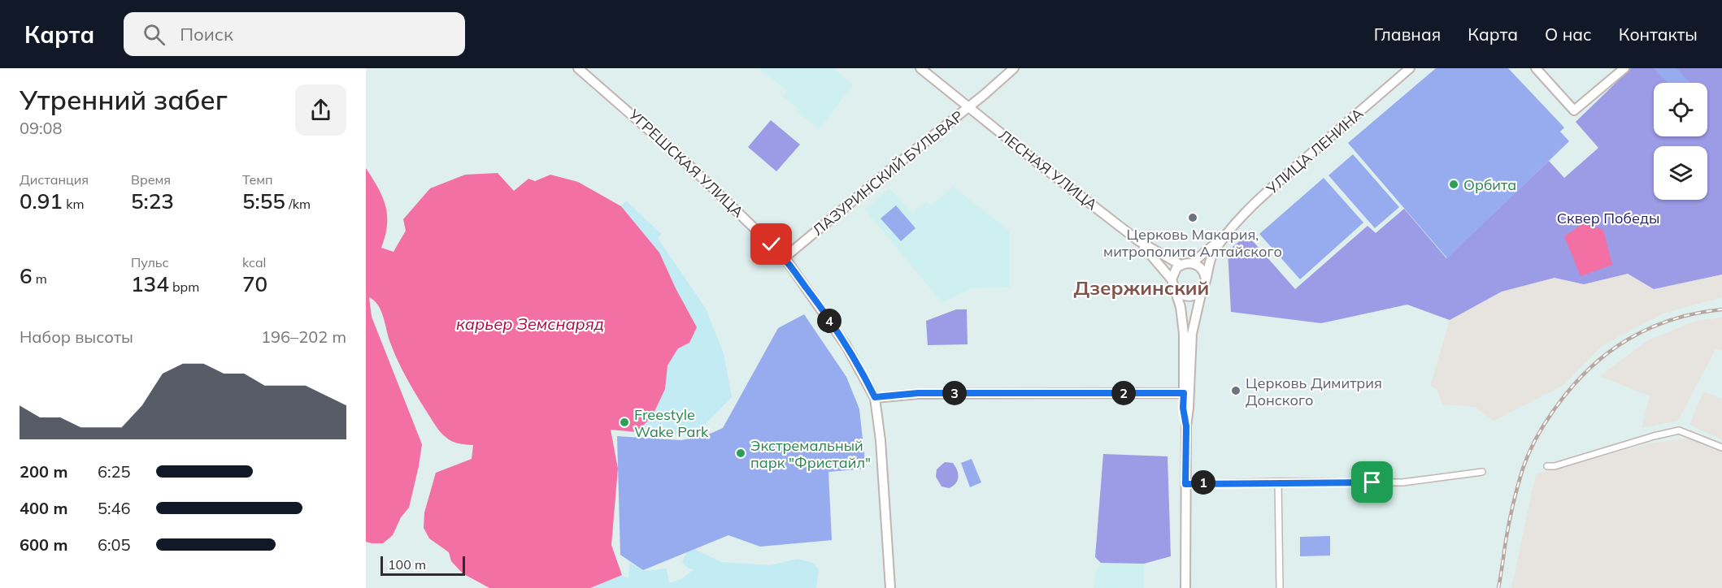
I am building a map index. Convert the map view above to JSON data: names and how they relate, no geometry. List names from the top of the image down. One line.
{"streets":{"street":["УЛИЦА ЛЕНИНА","УГРЕШСКАЯ УЛИЦА","ЛЕСНАЯ УЛИЦА","ЛАЗУРИНСКИЙ БУЛЬВАР"]},"crossings":[["УЛИЦА ЛЕНИНА","ЛЕСНАЯ УЛИЦА"],["УГРЕШСКАЯ УЛИЦА","ЛАЗУРИНСКИЙ БУЛЬВАР"],["ЛЕСНАЯ УЛИЦА","ЛАЗУРИНСКИЙ БУЛЬВАР"]],"districts":["Дзержинский"],"water":["карьер Земснаряд"],"parks":["Сквер Победы"],"places":["Орбита","Церковь Макария, митрополита Алтайского","Церковь Димитрия Донского","Freestyle Wake Park","Экстремальный парк \"Фристайл\""],"scale_bar":"100 m","page":{"header":"Карта","search":"Поиск","nav":["Главная","Карта","О нас","Контакты"],"heading":["Утренний забег","09:08"],"stats":[["Дистанция","0.91 km"],["Время","5:23"],["Темп","5:55 /km"],["6 m"],["Пульс","134 bpm"],["kcal","70"]],"pins":["4","2","3","1"],"chart":["Набор высоты","196–202 m"],"list":[{"name":"200 m","note":"6:25"},{"name":"400 m","note":"5:46"},{"name":"600 m","note":"6:05"}],"scale":"100 m"}}
